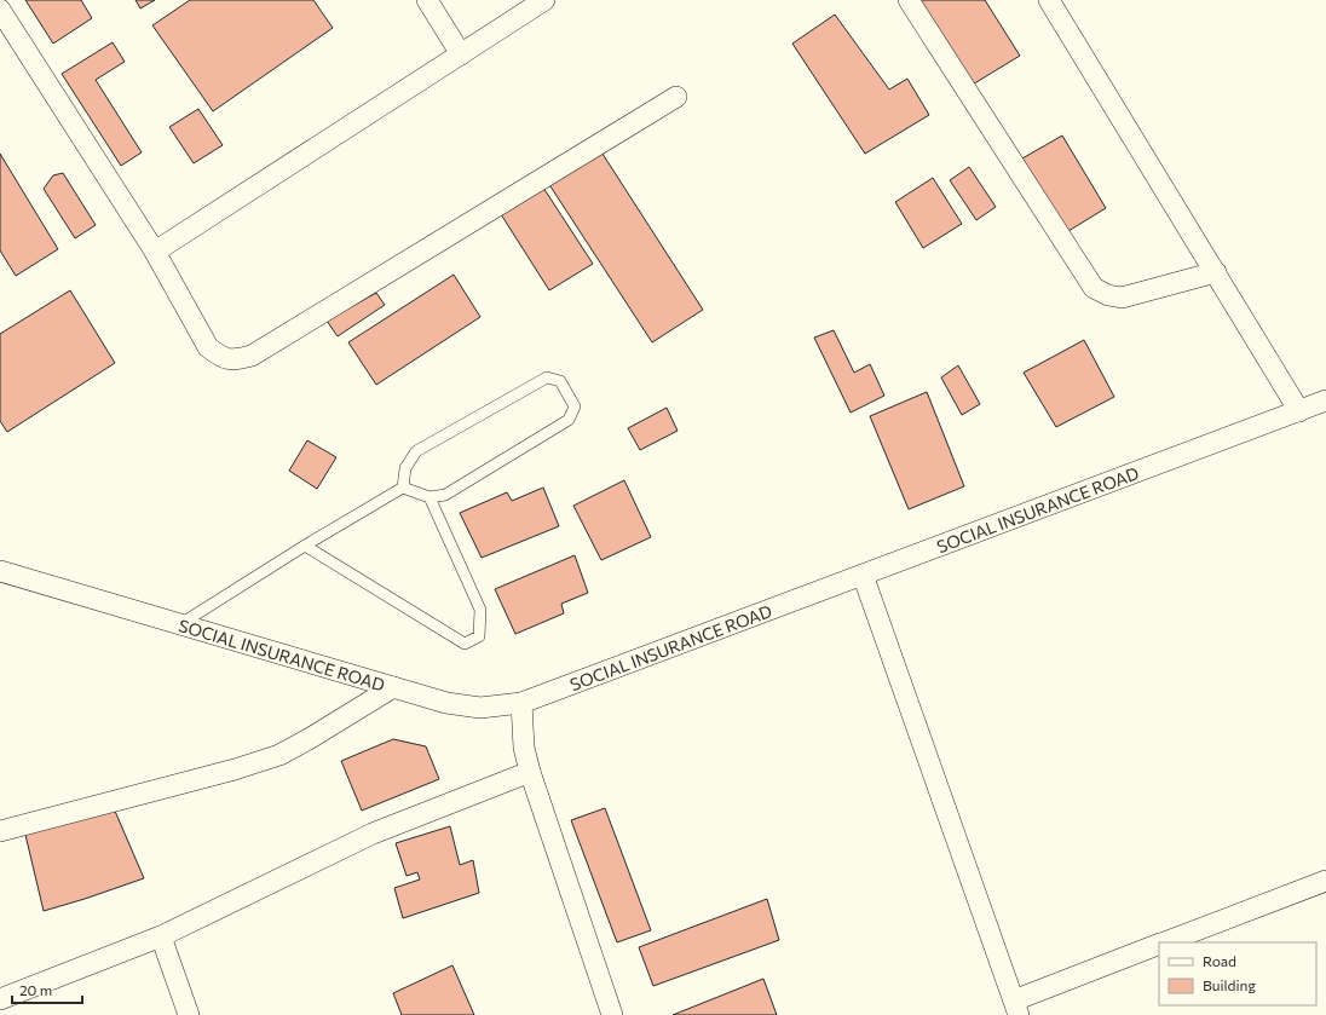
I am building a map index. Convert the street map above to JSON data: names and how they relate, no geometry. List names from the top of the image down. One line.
{"streets":{"street":["SOCIAL INSURANCE ROAD"]},"legend":["Road","Building"],"scale_bar":"20 m"}
